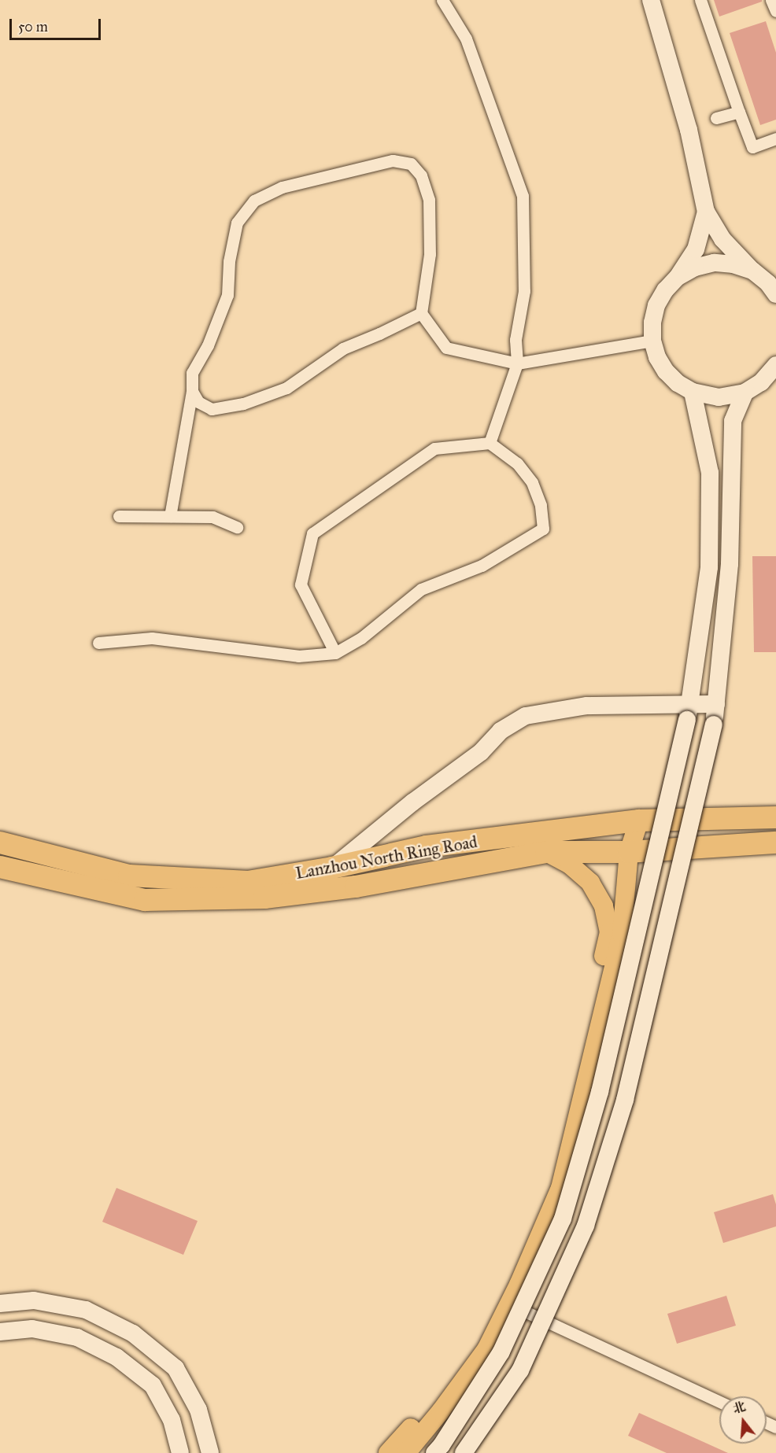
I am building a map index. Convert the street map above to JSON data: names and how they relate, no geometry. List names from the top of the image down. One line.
{"streets":{"highway":["Lanzhou North Ring Road"]},"scale_bar":"50 m","north":"top"}
